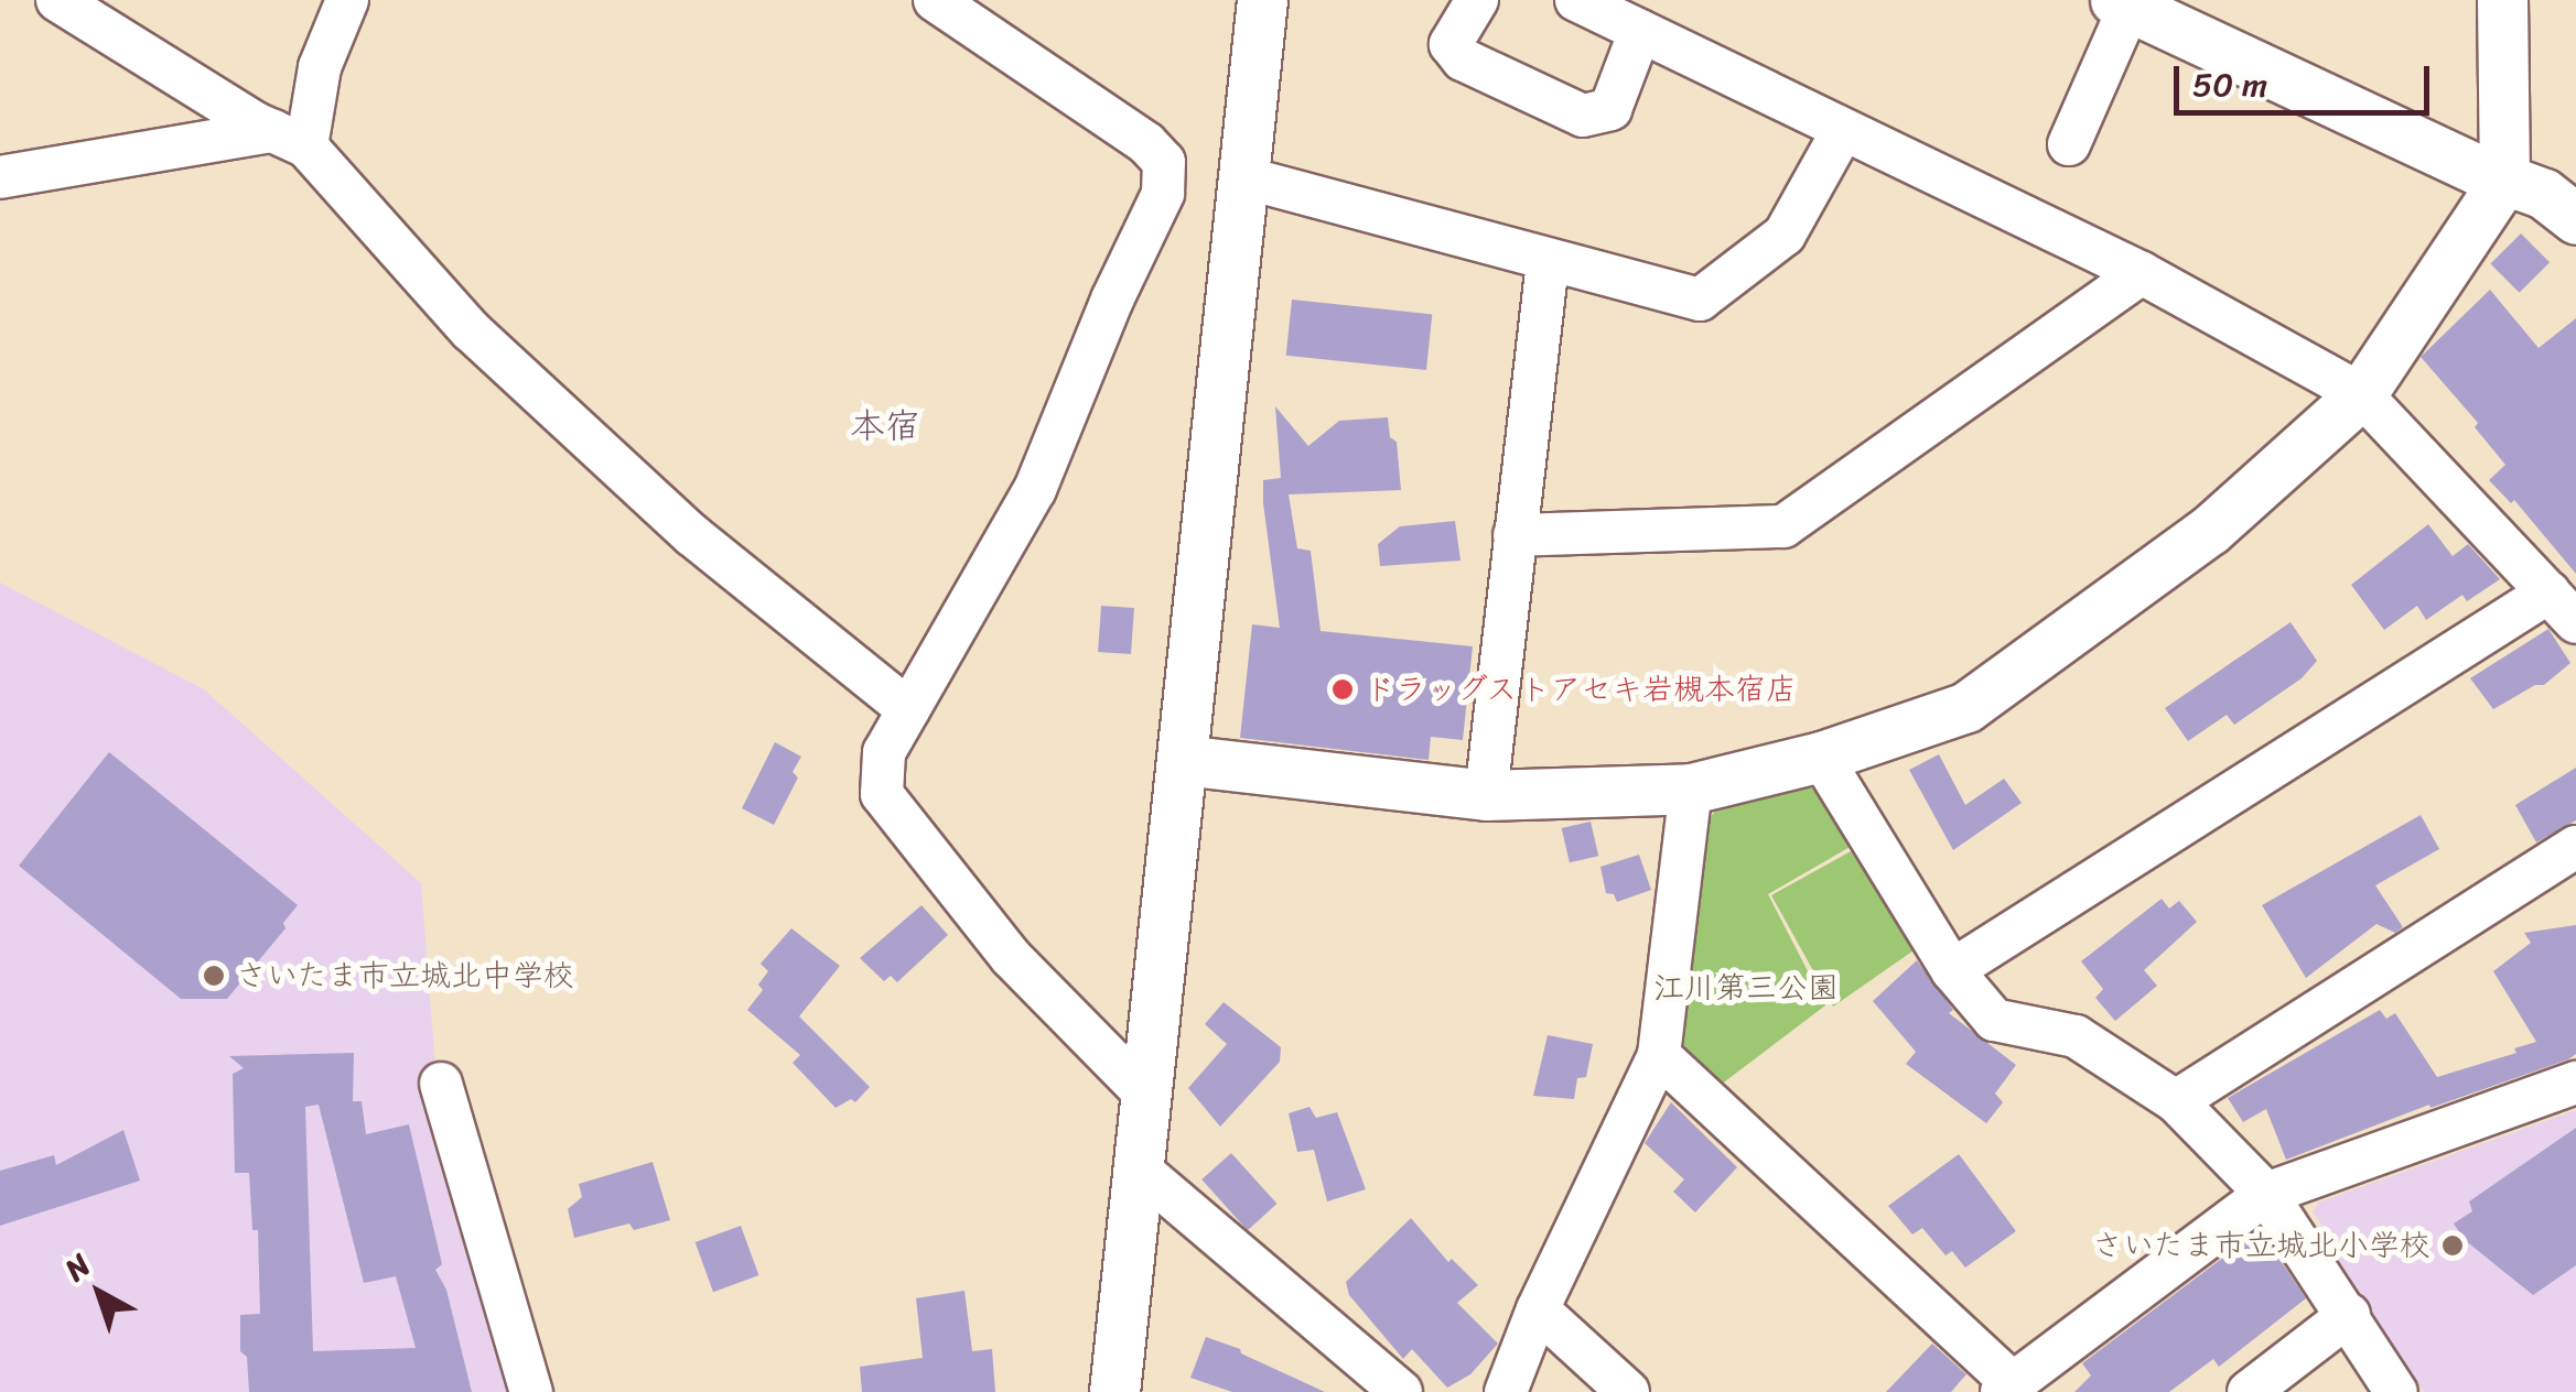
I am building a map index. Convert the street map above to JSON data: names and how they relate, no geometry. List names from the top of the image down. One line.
{"districts":["本宿"],"parks":["江川第三公園"],"places":["ドラッグストアセキ岩槻本宿店","さいたま市立城北中学校","さいたま市立城北小学校"],"scale_bar":"50 m","north":"top left"}
